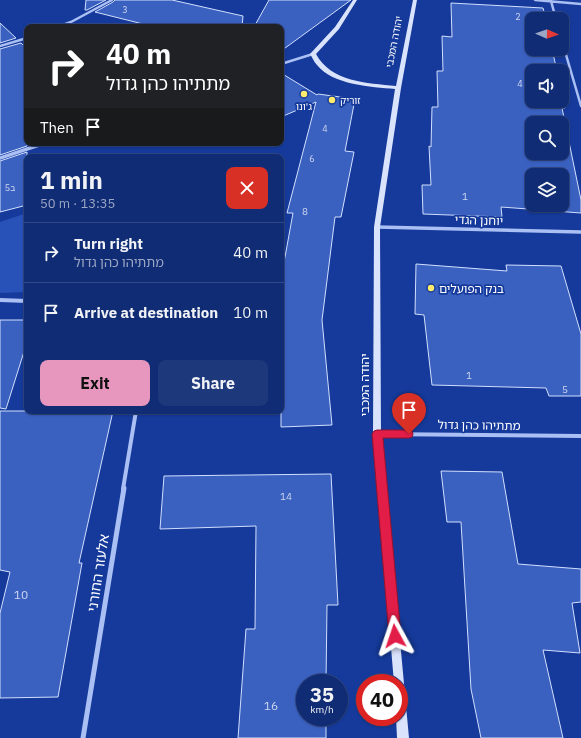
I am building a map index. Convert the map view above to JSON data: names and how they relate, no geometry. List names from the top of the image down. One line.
{"streets":{"street":["יהודה המכבי","יוחנן הגדי","מתתיהו כהן גדול","אלעזר החורני"]},"crossings":[["יהודה המכבי","יוחנן הגדי"],["יהודה המכבי","מתתיהו כהן גדול"]],"places":["ג'ונו","זוריק","בנק הפועלים"],"house_numbers":["3","2","4","4","6","5ב","1","8","1","5","14","10","16"],"north":"right","page":{"turn":["40 m","מתתיהו כהן גדול"],"then":"Then","heading":["1 min","50 m · 13:35"],"list":[{"name":"Turn right","note":"מתתיהו כהן גדול","value":"40 m"},{"name":"Arrive at destination","value":"10 m"}],"buttons":["Exit","Share"],"speed":"35 km/h","limit":"40"}}
